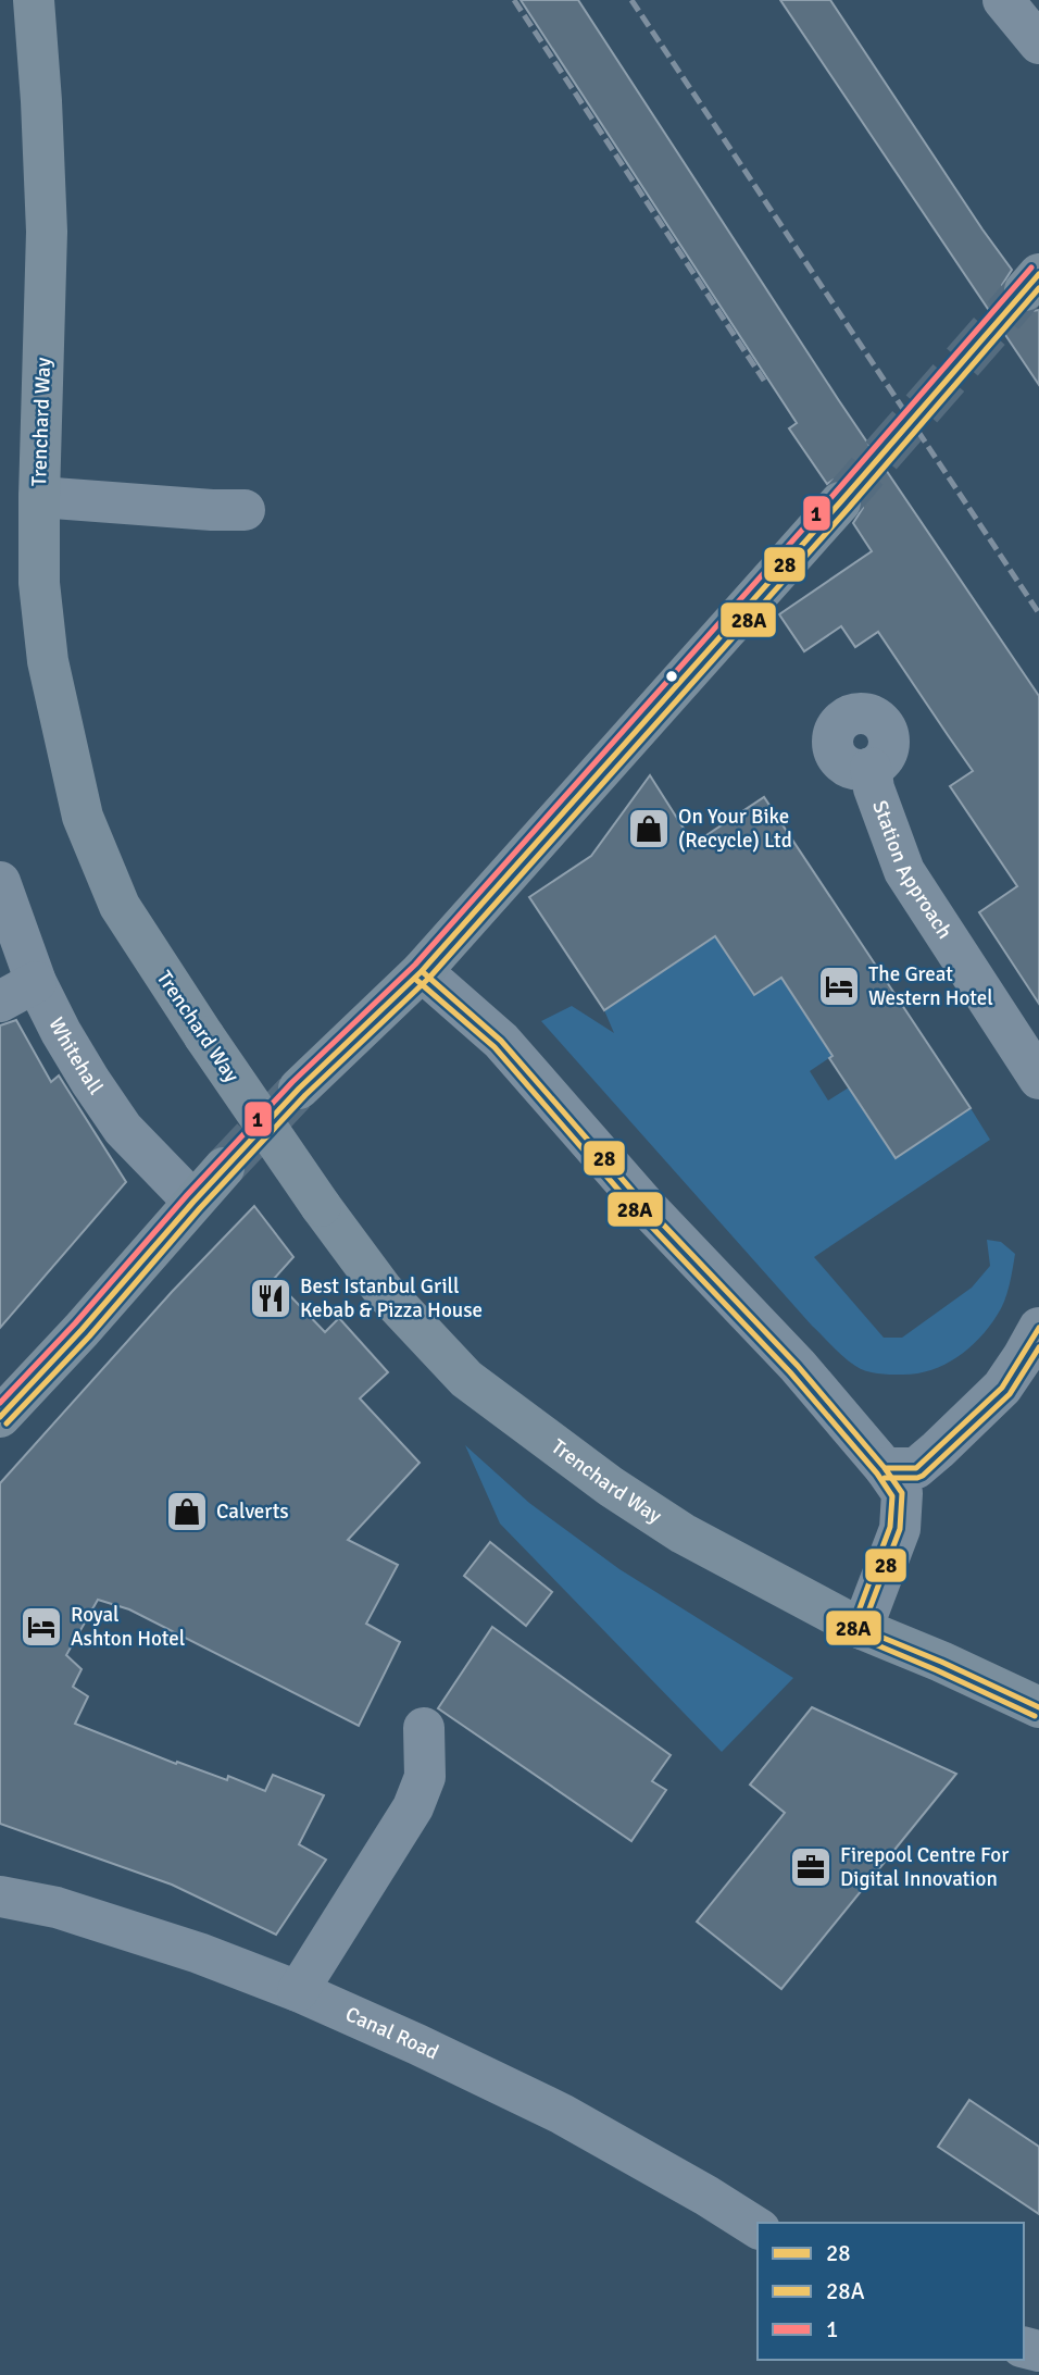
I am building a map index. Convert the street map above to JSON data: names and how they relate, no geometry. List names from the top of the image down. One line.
{"streets":{"main road":["Trenchard Way"],"street":["Station Approach","Whitehall","Canal Road"]},"places":{"shop":["On Your Bike (Recycle) Ltd","Calverts"],"hotel":["The Great Western Hotel","Royal Ashton Hotel"],"restaurant":["Best Istanbul Grill Kebab & Pizza House"],"office":["Firepool Centre For Digital Innovation"]},"lines":["transit line 1","transit line 28","transit line 28A"],"legend":["28","28A","1"]}
